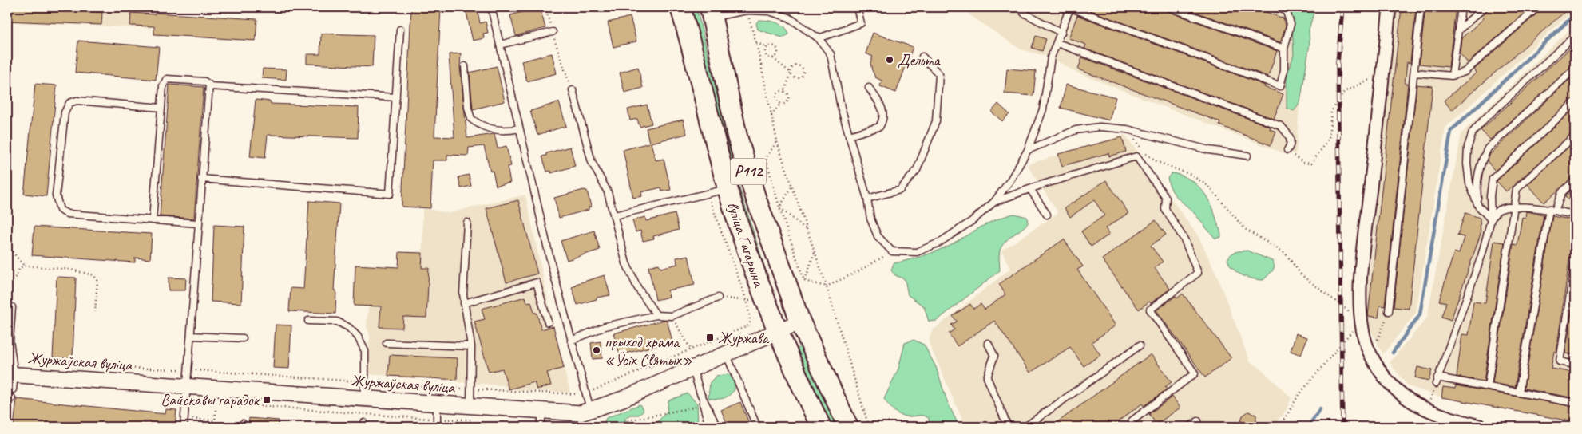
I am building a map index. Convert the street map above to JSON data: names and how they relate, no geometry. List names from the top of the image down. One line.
{"streets":{"main road":["Р112","вуліца Гагарына"],"street":["Журжаўская вуліца"]},"crossings":[["вуліца Гагарына","Журжаўская вуліца"]],"places":{"other":["Дельта","прыход храма «Ўсіх Святых»"],"transit":["Журжава","Вайскавы гарадок"]}}
